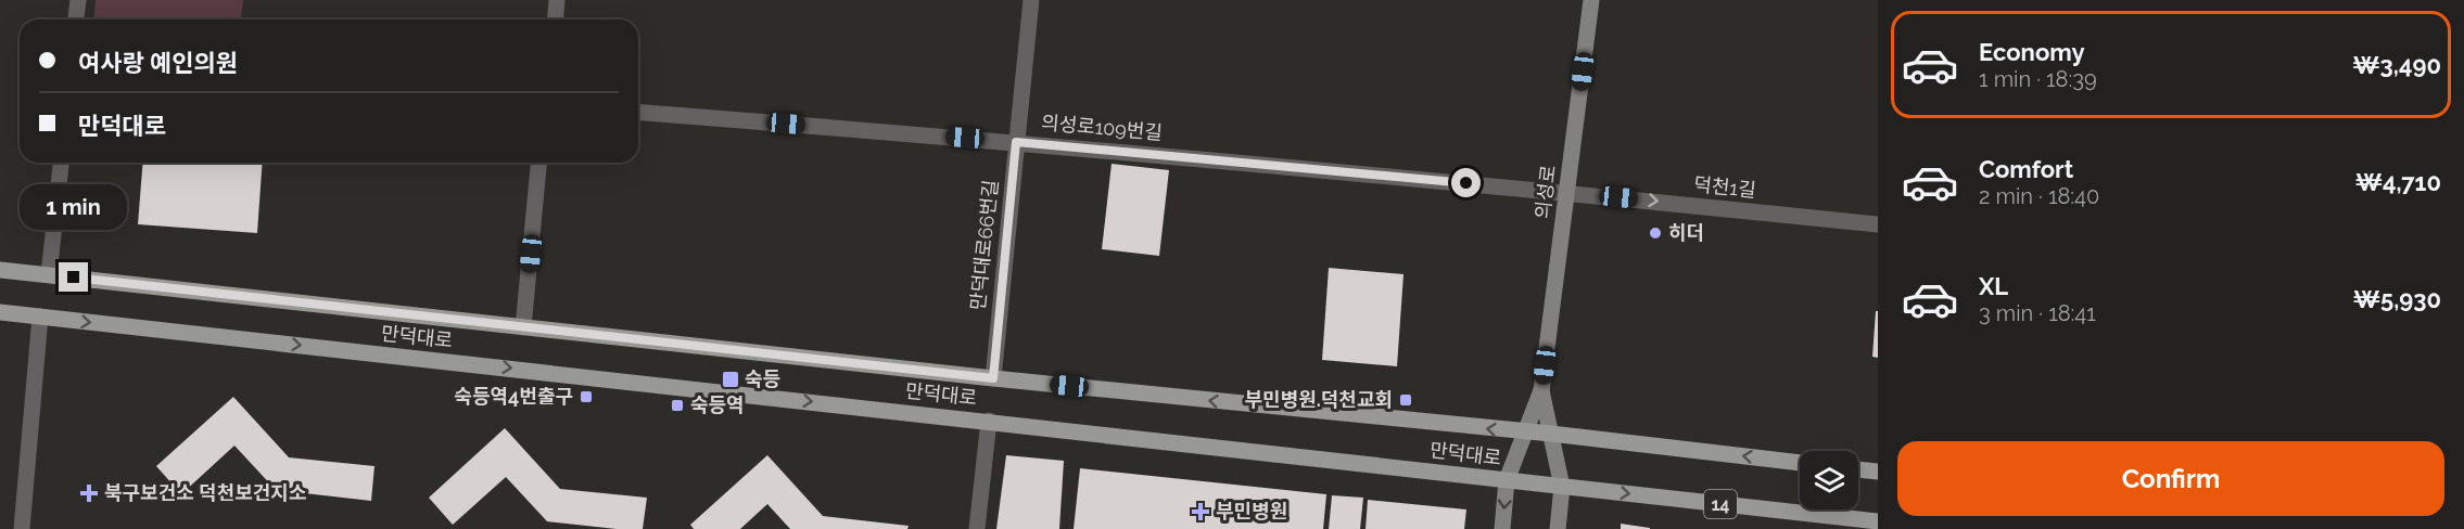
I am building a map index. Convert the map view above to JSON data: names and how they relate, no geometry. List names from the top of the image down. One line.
{"streets":{"main road":["의성로","만덕대로","14"],"street":["의성로109번길","덕천1길","만덕대로66번길"]},"crossings":[["의성로109번길","덕천1길"],["의성로109번길","의성로"],["의성로109번길","만덕대로66번길"],["덕천1길","의성로"],["의성로","만덕대로"],["만덕대로66번길","만덕대로"]],"one_way":["덕천1길"],"places":{"other":["히더"],"transit":["숙등","숙등역4번출구","부민병원.덕천교회","숙등역"],"health":["북구보건소 덕천보건지소","부민병원"]},"page":{"list":[{"name":"Economy","note":"1 min · 18:39","value":"₩3,490"},{"name":"Comfort","note":"2 min · 18:40","value":"₩4,710"},{"name":"XL","note":"3 min · 18:41","value":"₩5,930"}],"banner":["여사랑 예인의원","만덕대로"],"bubble":"1 min","buttons":"Confirm"}}
